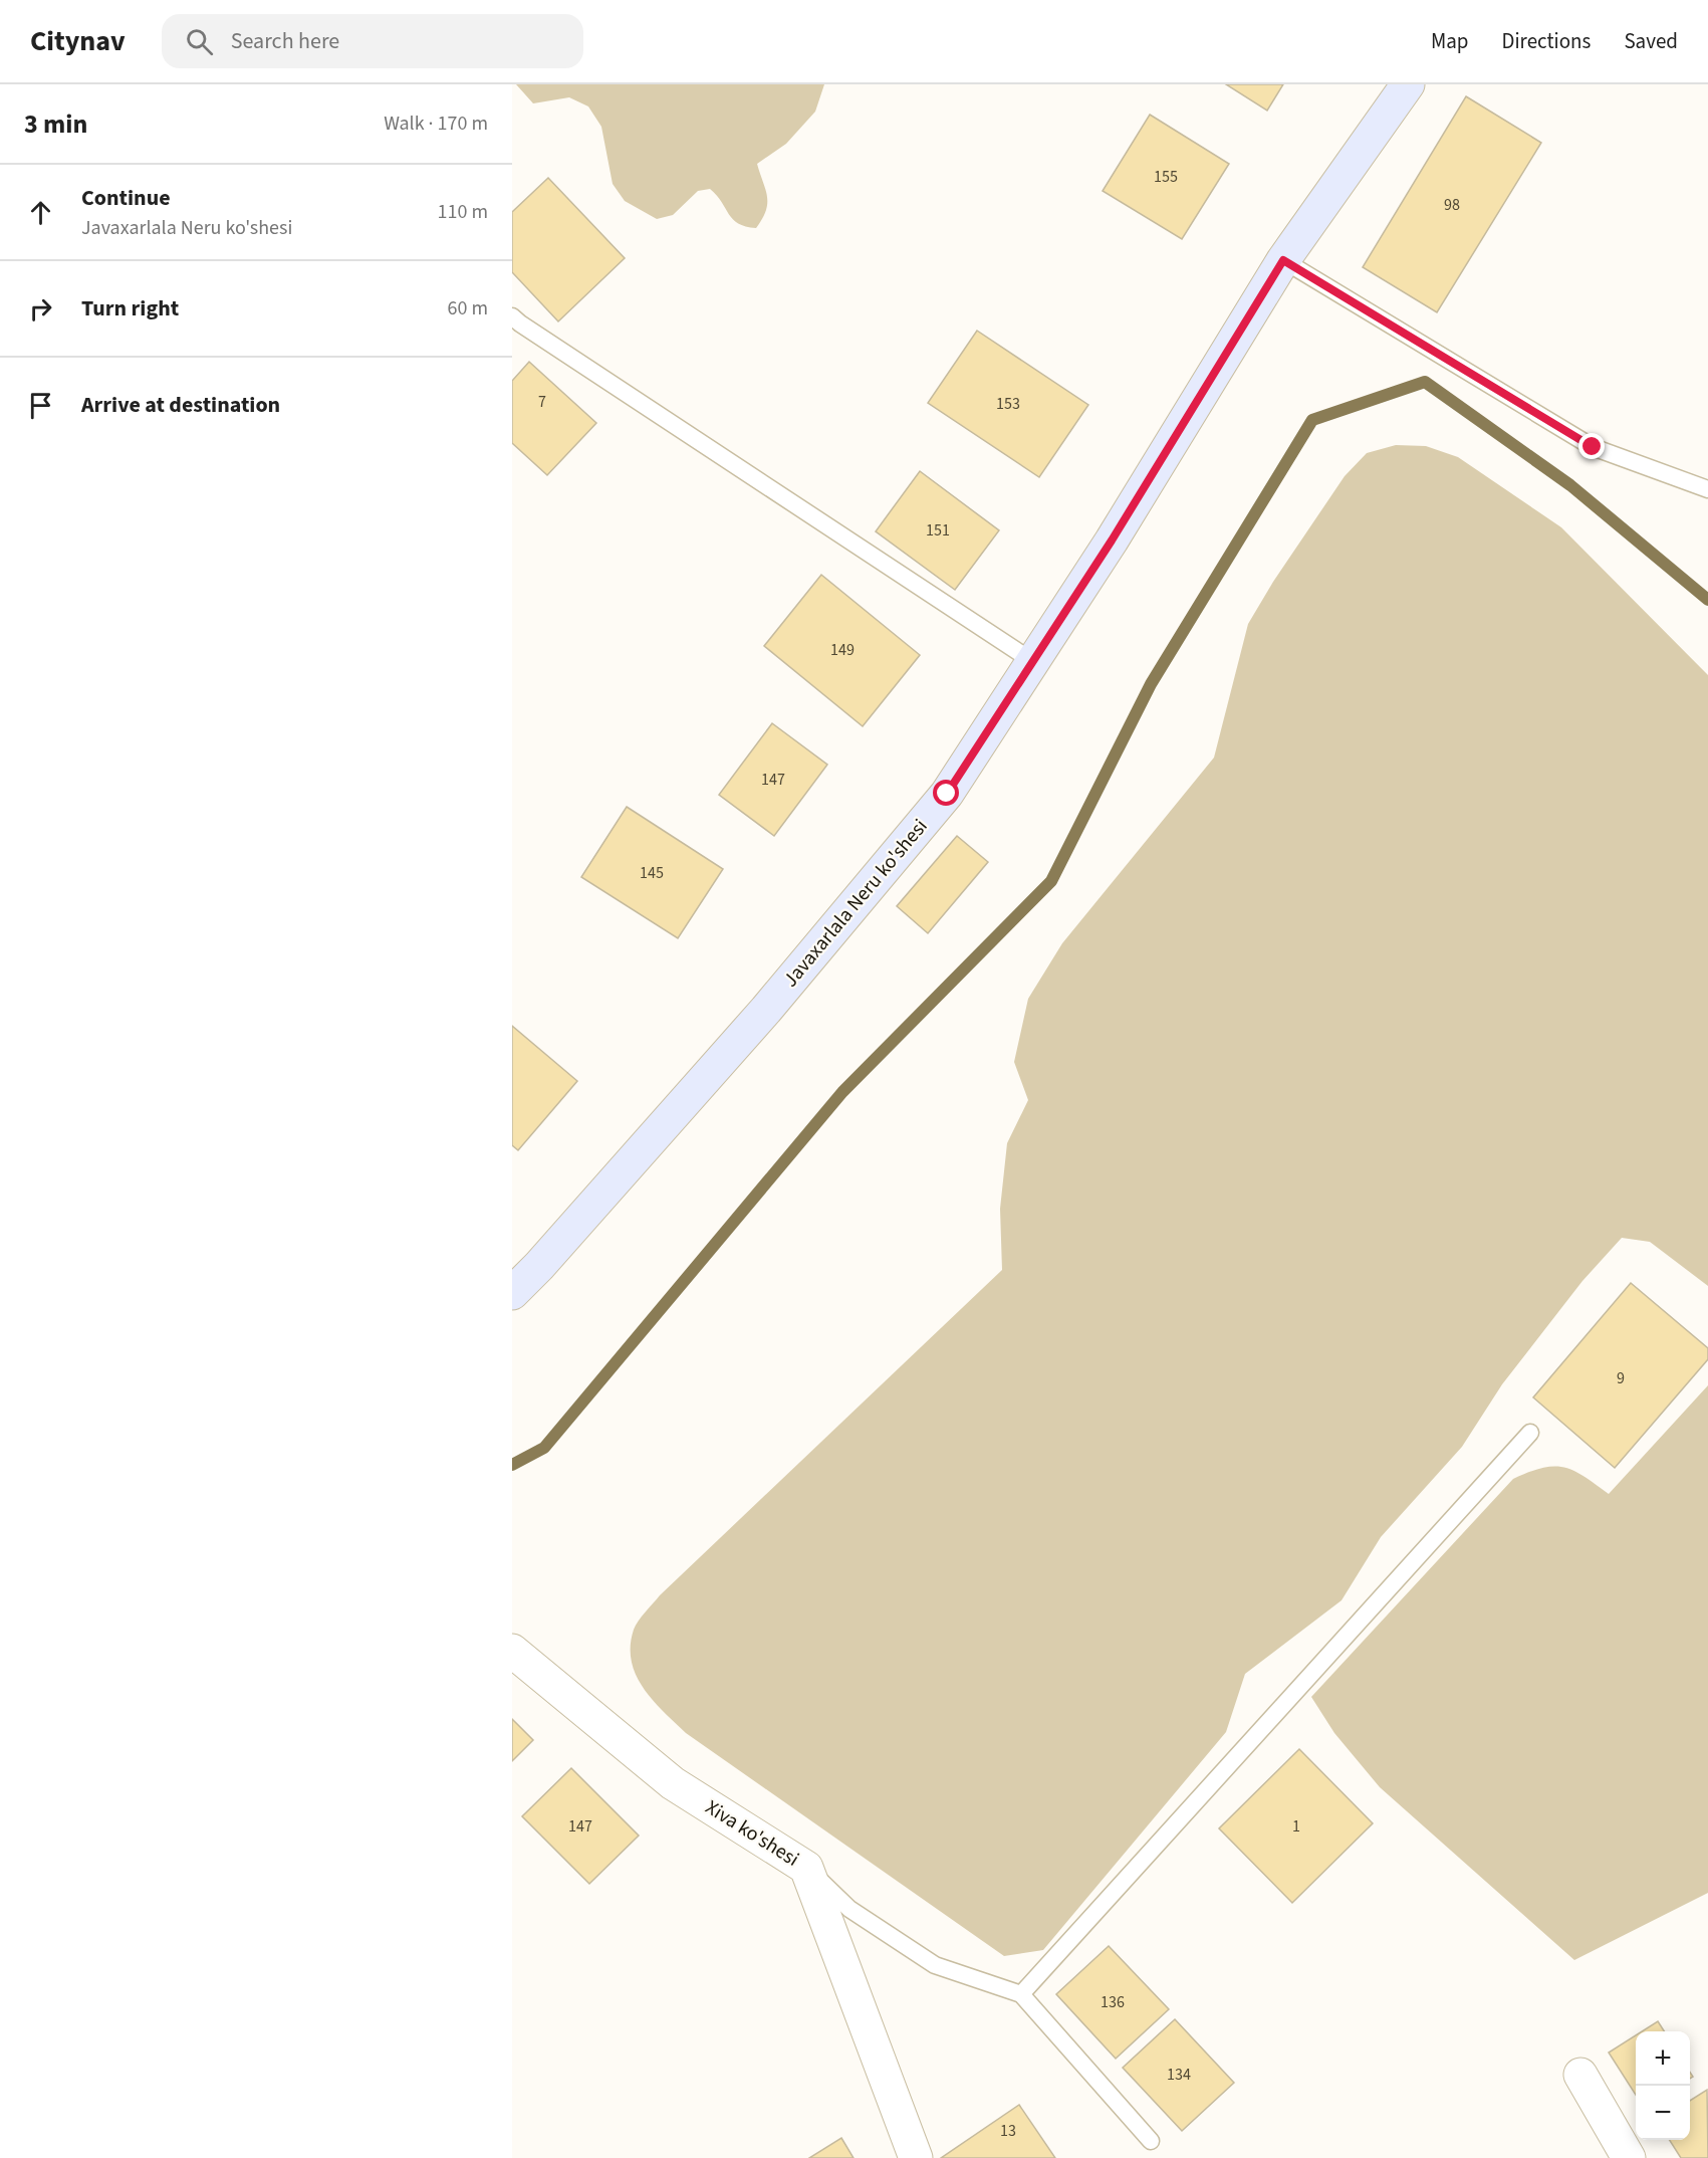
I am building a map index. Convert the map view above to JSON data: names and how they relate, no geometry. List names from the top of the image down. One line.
{"streets":{"street":["Javaxarlala Neru ko'shesi","Xiva ko'shesi"]},"house_numbers":["155","98","7","153","151","149","147","145","9","147","1","136","134","13"],"page":{"header":"Citynav","search":"Search here","nav":["Map","Directions","Saved"],"heading":["3 min","Walk · 170 m"],"list":[["Continue","Javaxarlala Neru ko'shesi","110 m"],["Turn right","60 m"],"Arrive at destination"],"map_buttons":["+","−"]}}
